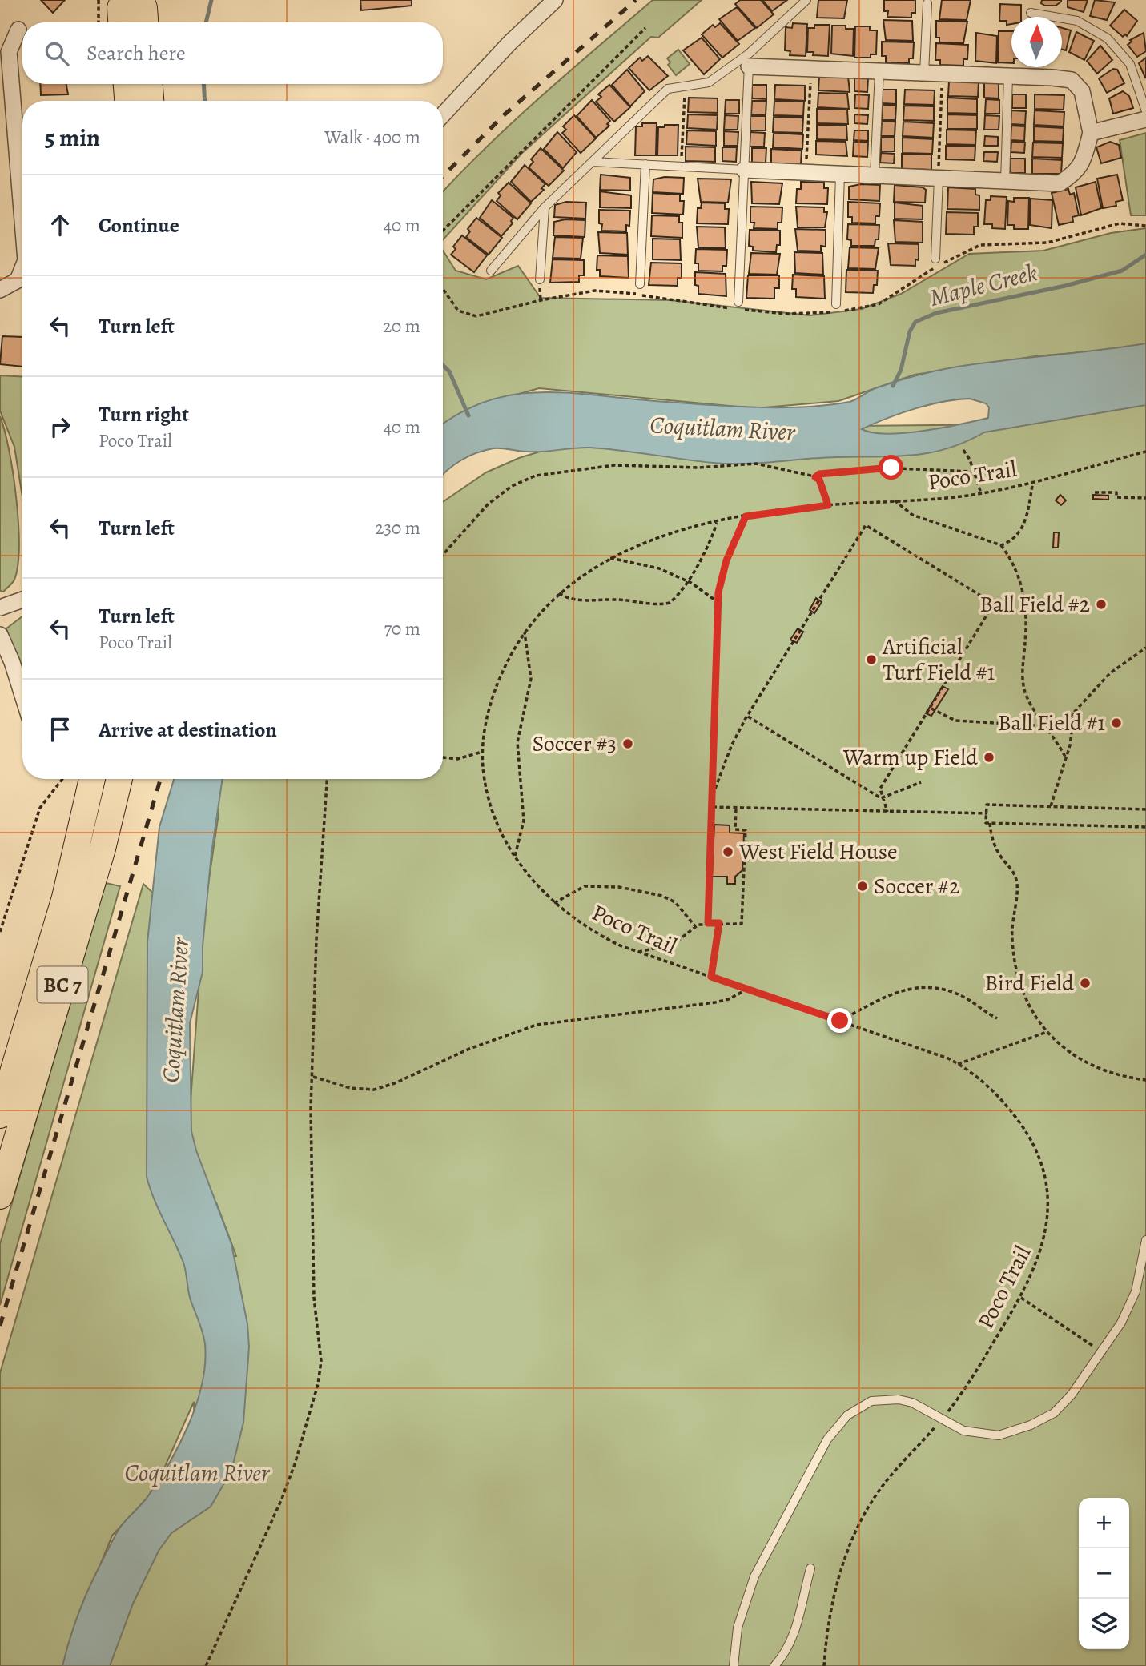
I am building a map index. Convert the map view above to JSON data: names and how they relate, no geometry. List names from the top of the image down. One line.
{"streets":{"main road":["BC 7"],"path":["Poco Trail"]},"water":["Maple Creek","Coquitlam River"],"places":["Ball Field #2","Artificial Turf Field #1","Ball Field #1","Soccer #3","Warm up Field","West Field House","Soccer #2","Bird Field"],"north":"top","page":{"search":"Search here","heading":["5 min","Walk · 400 m"],"list":[["Continue","40 m"],["Turn left","20 m"],["Turn right","Poco Trail","40 m"],["Turn left","230 m"],["Turn left","Poco Trail","70 m"],"Arrive at destination"],"map_buttons":["+","−"]}}
